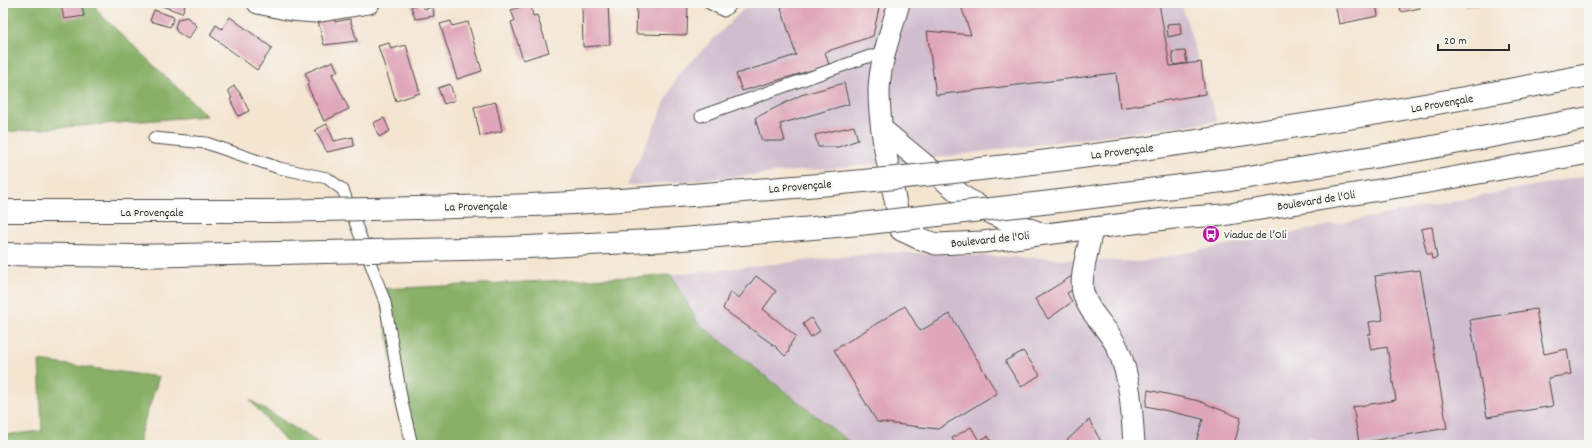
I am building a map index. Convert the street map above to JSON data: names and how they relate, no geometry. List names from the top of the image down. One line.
{"streets":{"highway":["La Provençale"],"street":["Boulevard de l'Oli"]},"places":{"bus stop":["Viaduc de l’Oli"]},"scale_bar":"20 m"}
